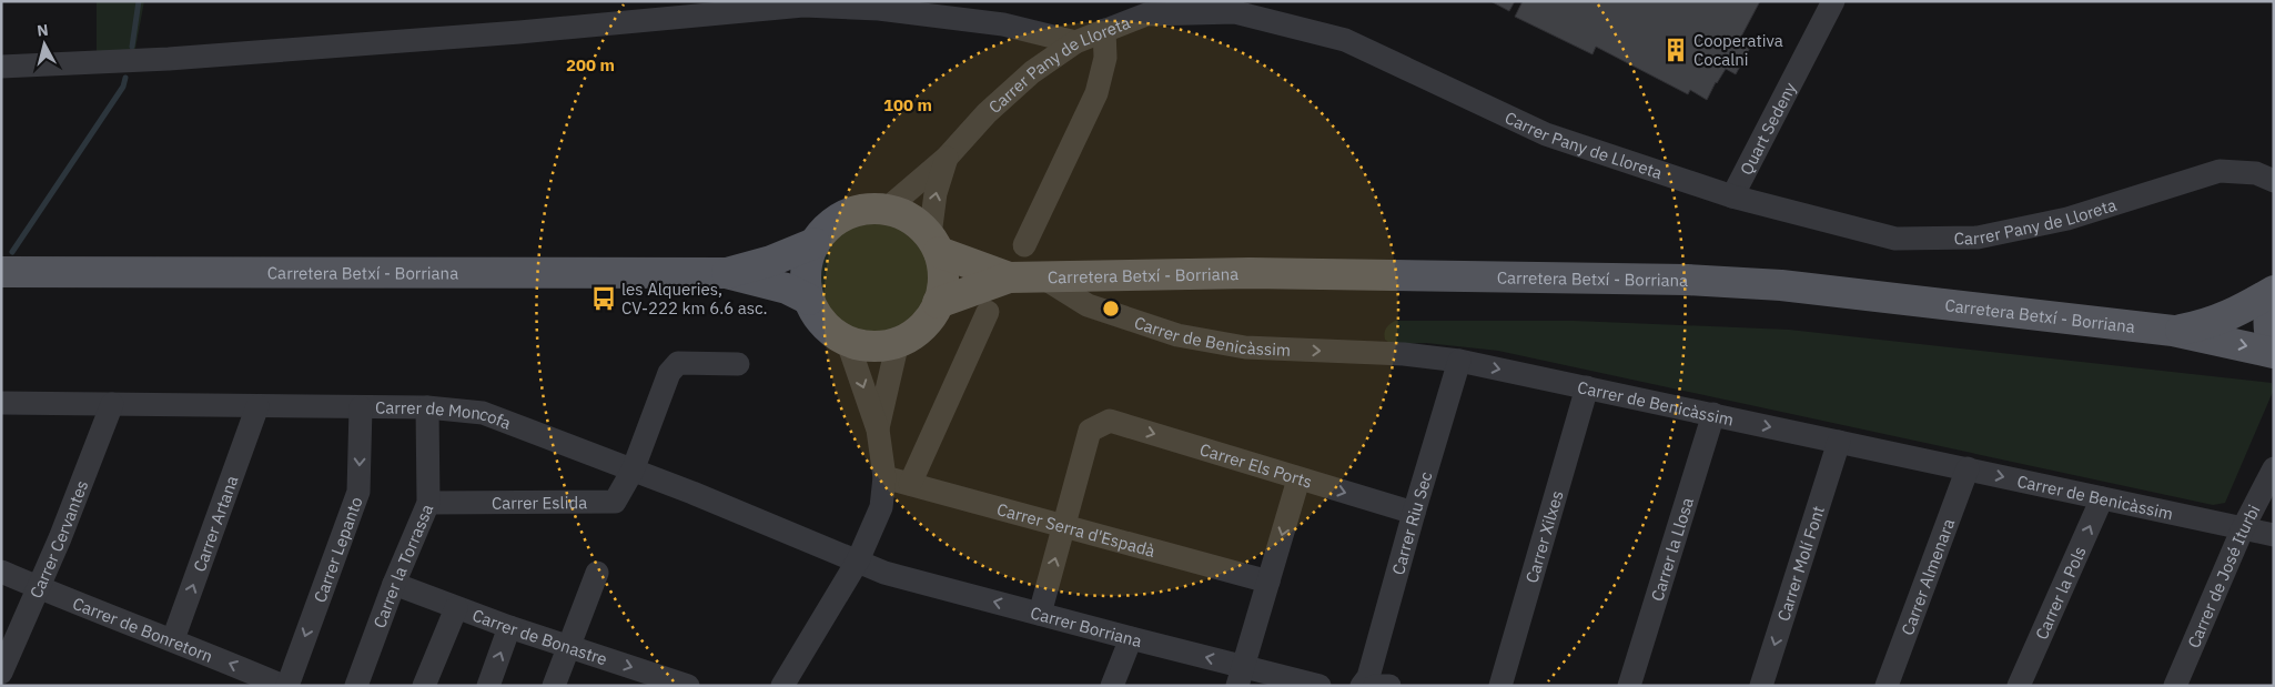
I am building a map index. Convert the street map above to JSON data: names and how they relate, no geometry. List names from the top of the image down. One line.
{"streets":{"main road":["Carretera Betxí - Borriana"],"street":["Carrer Pany de Lloreta","Quart Sedeny","Carrer de Benicàssim","Carrer de Moncofa","Carrer Els Ports","Carrer Eslida","Carrer Artana","Carrer Riu Sec","Carrer Serra d'Espadà","Carrer Xilxes","Carrer Cervantes","Carrer Lepanto","Carrer la Llosa","Carrer Molí Font","Carrer la Torrassa","Carrer de José Iturbi","Carrer Almenara","Carrer la Pols","Carrer Borriana","Carrer de Bonretorn","Carrer de Bonastre"]},"crossings":[["Carrer Pany de Lloreta","Quart Sedeny"],["Carrer Pany de Lloreta","Carretera Betxí - Borriana"],["Carretera Betxí - Borriana","Carrer de Benicàssim"],["Carrer de Benicàssim","Carrer Riu Sec"],["Carrer de Benicàssim","Carrer Xilxes"],["Carrer de Benicàssim","Carrer la Llosa"],["Carrer de Benicàssim","Carrer Molí Font"],["Carrer de Benicàssim","Carrer de José Iturbi"],["Carrer de Benicàssim","Carrer Almenara"],["Carrer de Benicàssim","Carrer la Pols"],["Carrer de Moncofa","Carrer Eslida"],["Carrer de Moncofa","Carrer Artana"],["Carrer de Moncofa","Carrer Cervantes"],["Carrer de Moncofa","Carrer Lepanto"],["Carrer de Moncofa","Carrer la Torrassa"],["Carrer de Moncofa","Carrer Borriana"],["Carrer Els Ports","Carrer Riu Sec"],["Carrer Els Ports","Carrer Serra d'Espadà"],["Carrer Eslida","Carrer la Torrassa"],["Carrer Artana","Carrer de Bonretorn"],["Carrer Cervantes","Carrer de Bonretorn"],["Carrer la Torrassa","Carrer de Bonastre"]],"one_way":["Carrer de Benicàssim","Carrer Artana","Carrer Molí Font","Carrer la Pols","Carrer Borriana","Carrer de Bonretorn","Carrer de Bonastre"],"places":{"building":["Cooperativa Cocalni"],"bus stop":["les Alqueries, CV-222 km 6.6 asc."]},"north":"top","rings":["200 m","100 m"]}
